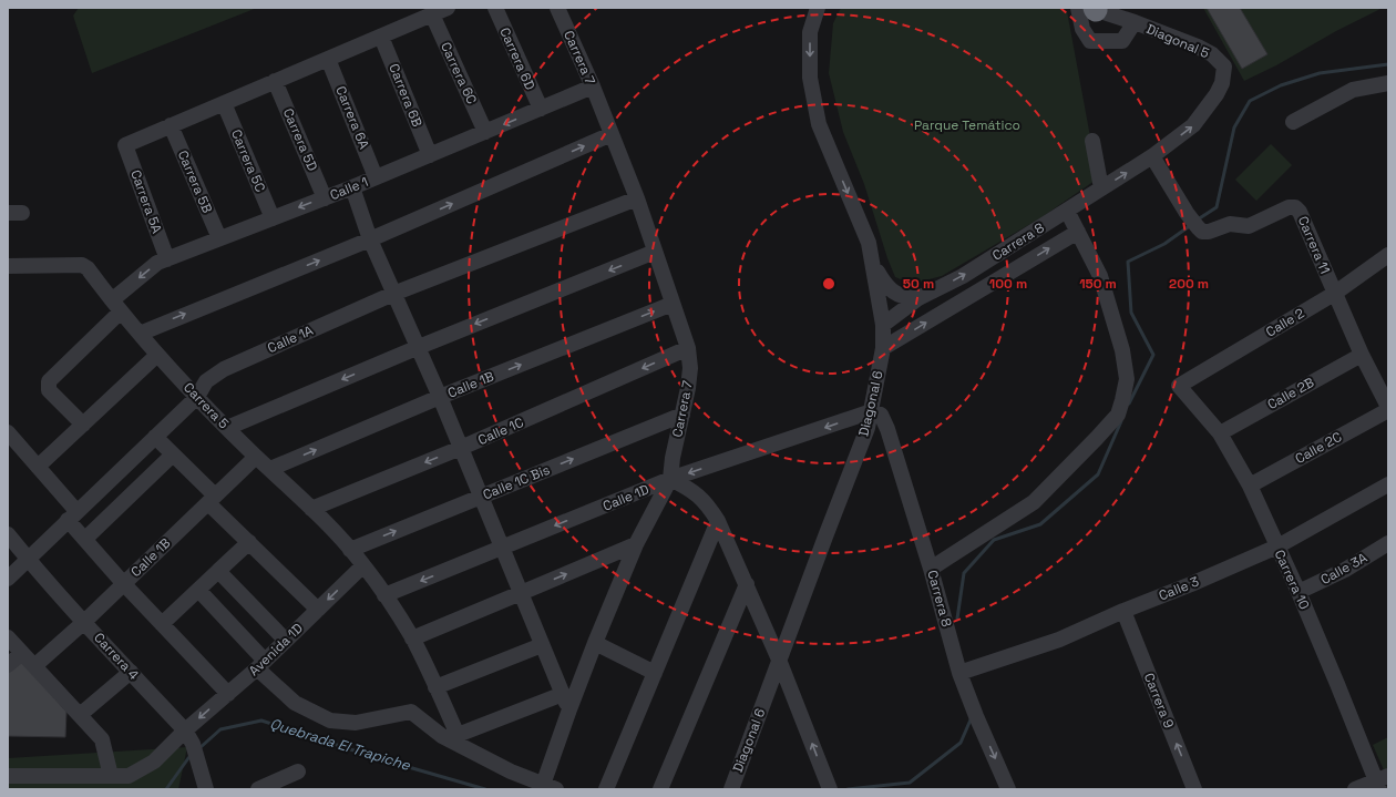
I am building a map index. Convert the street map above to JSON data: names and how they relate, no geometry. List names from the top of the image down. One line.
{"streets":{"street":["Diagonal 5","Carrera 7","Carrera 6D","Carrera 6C","Carrera 6B","Carrera 6A","Carrera 5D","Carrera 5C","Carrera 5B","Calle 1","Carrera 5A","Carrera 8","Carrera 11","Calle 2","Calle 1A","Calle 1B","Calle 2B","Diagonal 6","Carrera 5","Calle 1C","Calle 2C","Calle 1C Bis","Calle 1D","Calle 3A","Carrera 10","Calle 3","Avenida 1D","Carrera 4","Carrera 9"]},"crossings":[["Diagonal 5","Carrera 8"],["Diagonal 5","Carrera 11"],["Carrera 7","Calle 1"],["Carrera 7","Calle 1A"],["Carrera 7","Calle 1B"],["Carrera 7","Calle 1C"],["Carrera 7","Calle 1C Bis"],["Carrera 7","Calle 1D"],["Carrera 6D","Calle 1"],["Carrera 6C","Calle 1"],["Carrera 6B","Calle 1"],["Carrera 6A","Calle 1"],["Carrera 5D","Calle 1"],["Carrera 5C","Calle 1"],["Carrera 5B","Calle 1"],["Carrera 5B","Carrera 5A"],["Calle 1","Carrera 5A"],["Calle 1","Carrera 5"],["Carrera 8","Carrera 11"],["Carrera 8","Diagonal 6"],["Carrera 8","Calle 1D"],["Carrera 8","Calle 3"],["Carrera 11","Calle 2"],["Carrera 11","Calle 2B"],["Carrera 11","Calle 2C"],["Calle 2","Carrera 10"],["Calle 1A","Carrera 5"],["Calle 1A","Carrera 4"],["Calle 1B","Carrera 5"],["Calle 1B","Carrera 4"],["Calle 2B","Carrera 10"],["Diagonal 6","Calle 1D"],["Carrera 5","Calle 1C"],["Carrera 5","Calle 1C Bis"],["Carrera 5","Calle 1D"],["Carrera 5","Avenida 1D"],["Calle 2C","Carrera 10"],["Calle 3A","Carrera 10"],["Carrera 10","Calle 3"],["Calle 3","Carrera 9"],["Avenida 1D","Carrera 4"]],"one_way":["Carrera 9"],"water":["Quebrada El Trapiche"],"parks":["Parque Temático"],"rings":["50 m","100 m","150 m","200 m"]}
